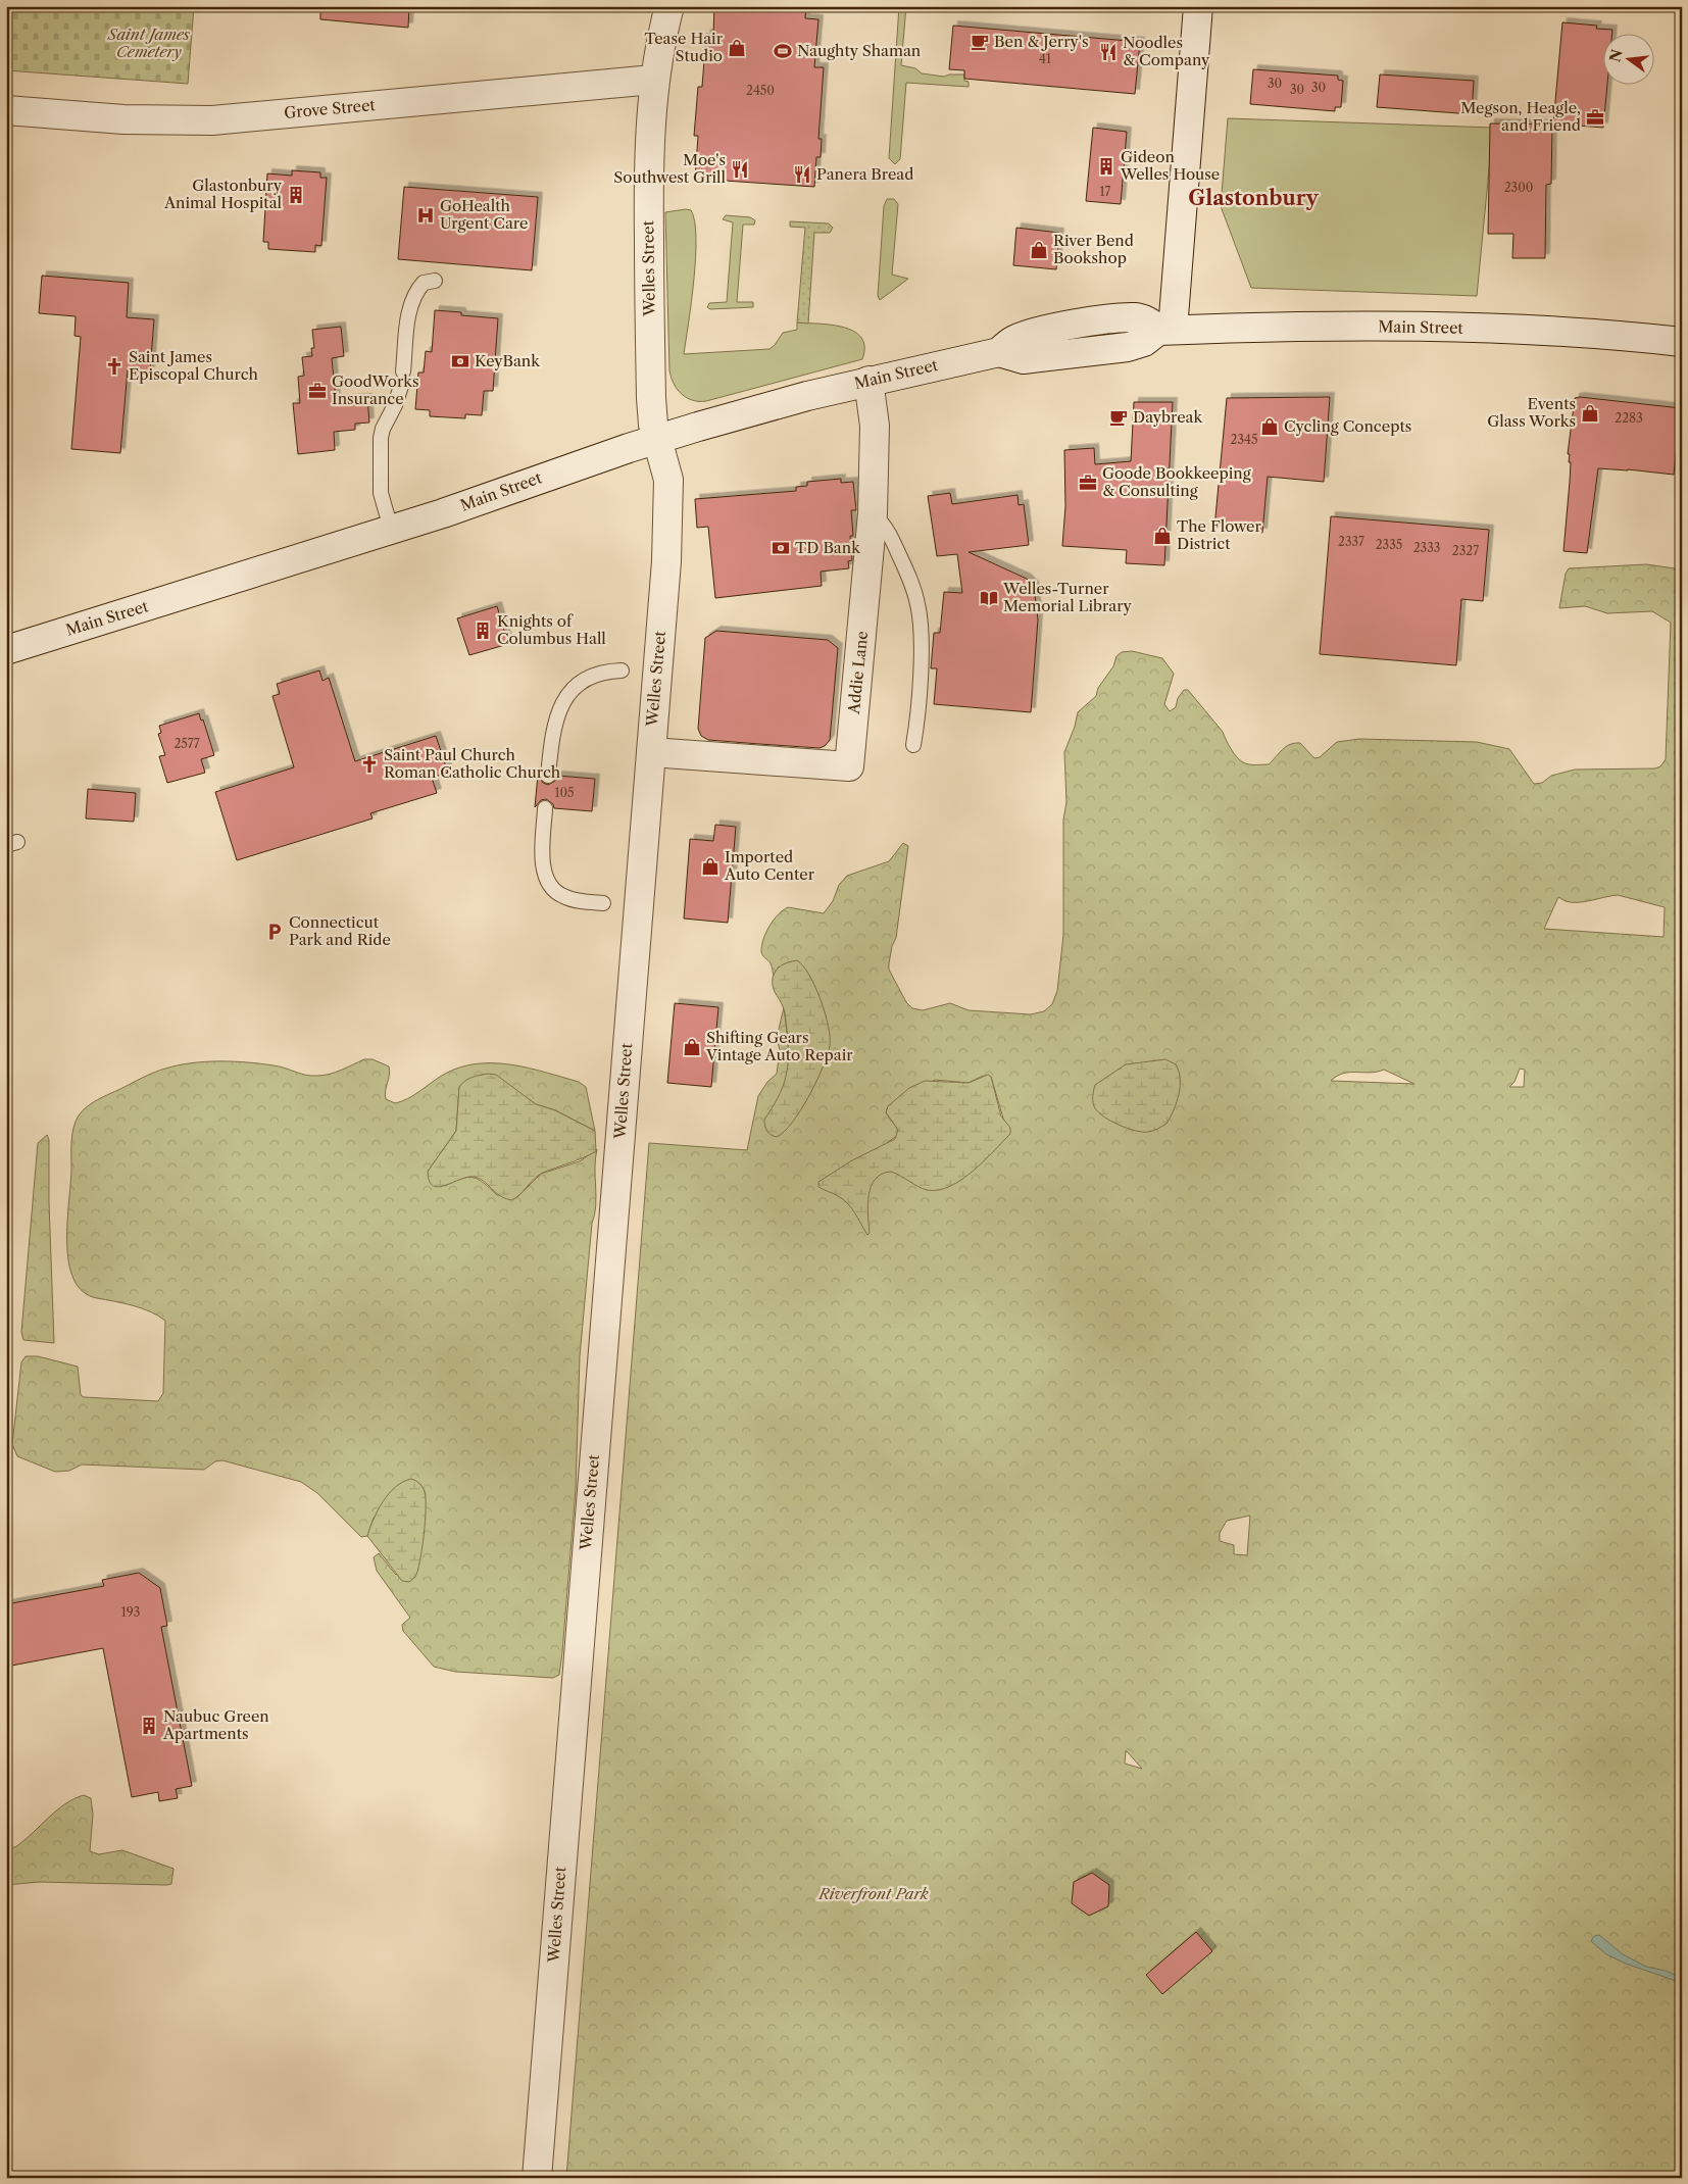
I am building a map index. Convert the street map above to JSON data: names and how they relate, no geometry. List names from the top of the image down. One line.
{"streets":{"street":["Grove Street","Welles Street","Main Street","Addie Lane"]},"crossings":[["Grove Street","Welles Street"],["Welles Street","Main Street"],["Welles Street","Addie Lane"],["Main Street","Addie Lane"]],"districts":["Glastonbury"],"parks":["Saint James Cemetery","Riverfront Park"],"places":{"cafe":["Ben & Jerry's","Daybreak"],"shop":["Tease Hair Studio","River Bend Bookshop","Events Glass Works","Cycling Concepts","The Flower District","Imported Auto Center","Shifting Gears Vintage Auto Repair"],"sports":["Naughty Shaman"],"restaurant":["Noodles & Company","Moe's Southwest Grill","Panera Bread"],"office":["Megson, Heagle, and Friend","GoodWorks Insurance","Goode Bookkeeping & Consulting"],"building":["Gideon Welles House","Glastonbury Animal Hospital","Knights of Columbus Hall","Naubuc Green Apartments"],"hospital":["GoHealth Urgent Care"],"bank":["KeyBank","TD Bank"],"church":["Saint James Episcopal Church","Saint Paul Church Roman Catholic Church"],"library":["Welles-Turner Memorial Library"],"parking":["Connecticut Park and Ride"]},"house_numbers":["41","30","30","30","2450","2300","17","2283","2345","2337","2335","2333","2327","2577","105","193"],"north":"left"}
